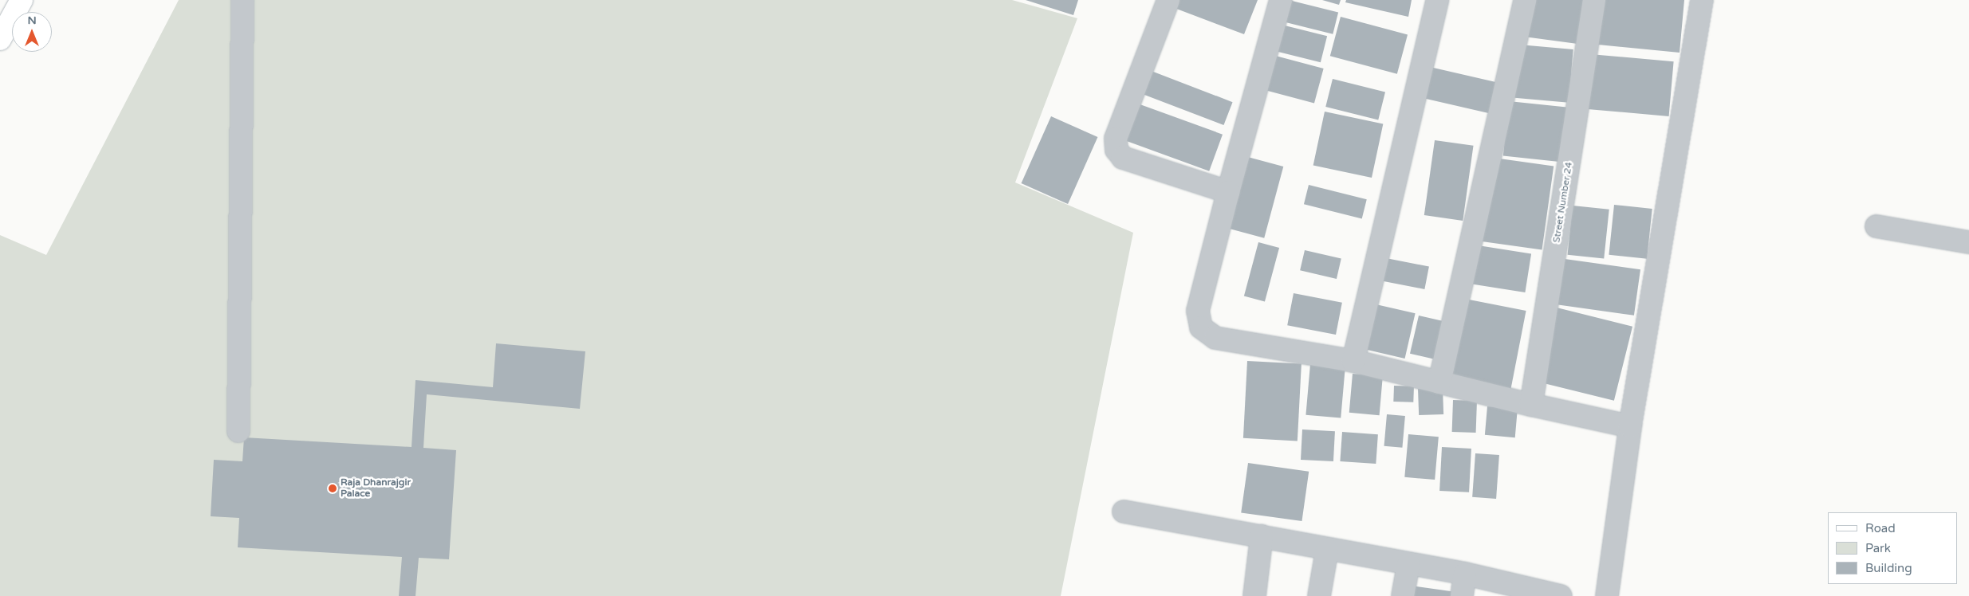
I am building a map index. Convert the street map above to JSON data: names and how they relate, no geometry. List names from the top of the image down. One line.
{"streets":{"street":["Street Number 24"]},"places":["Raja Dhanrajgir Palace"],"legend":["Road","Park","Building"],"north":"top"}
